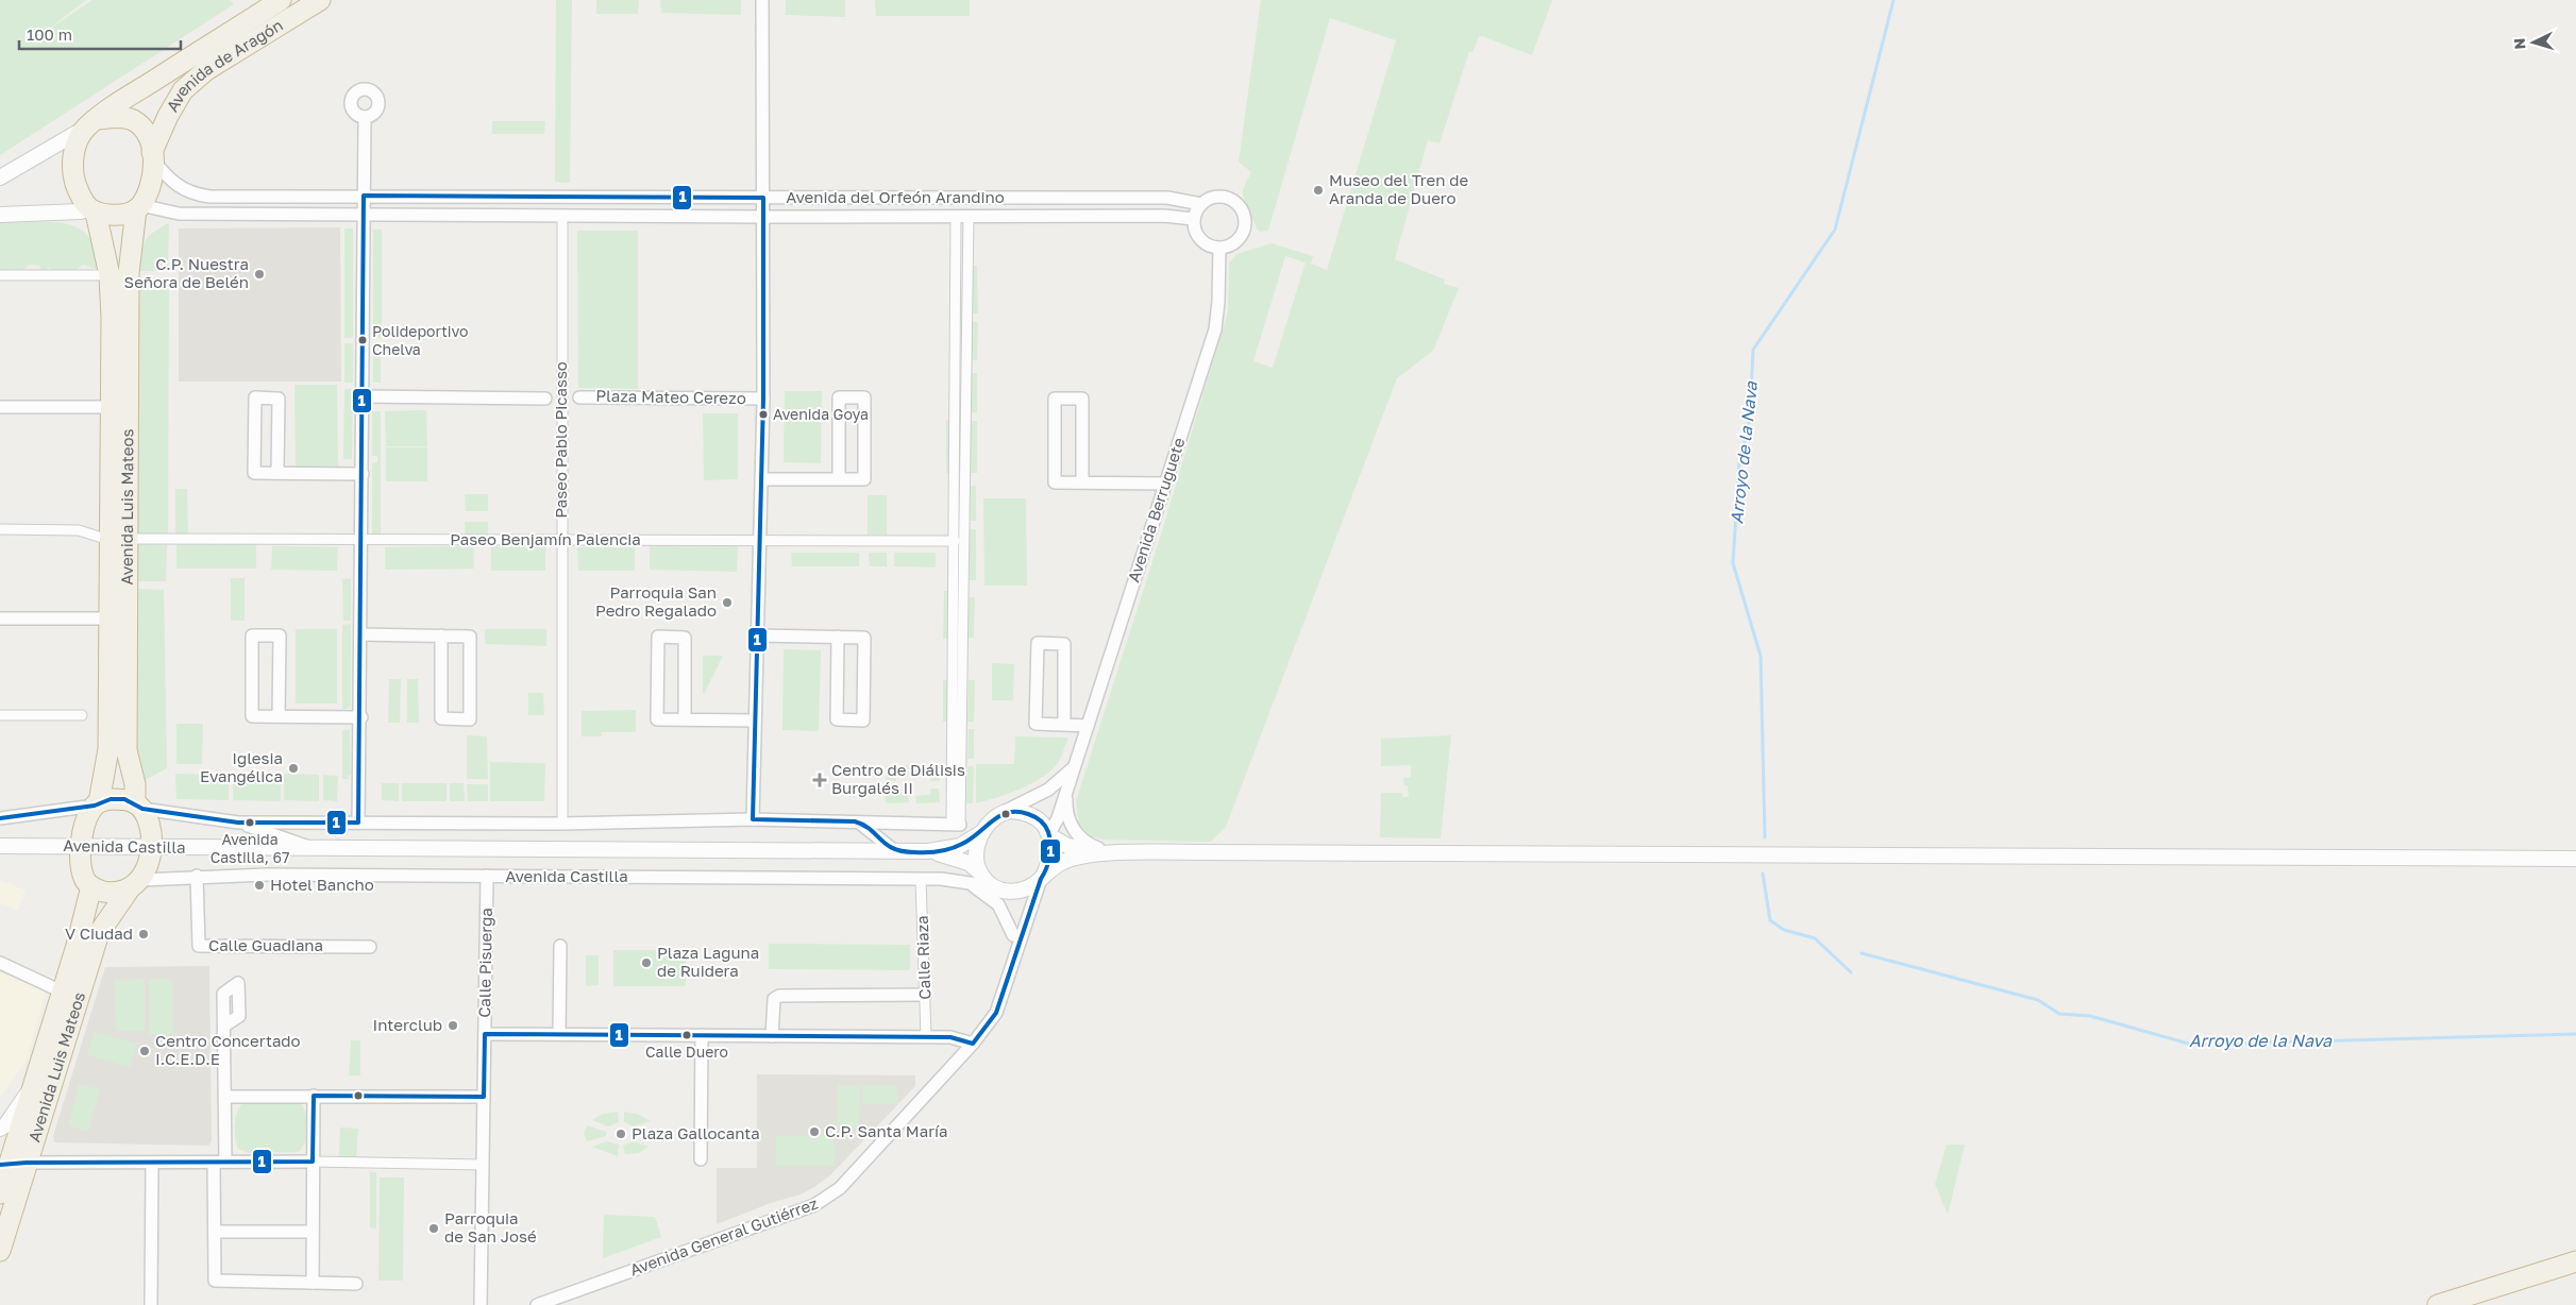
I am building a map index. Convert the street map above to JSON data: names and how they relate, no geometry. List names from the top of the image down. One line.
{"streets":{"highway":["Avenida de Aragón","Avenida Luis Mateos"],"street":["Avenida del Orfeón Arandino","Plaza Mateo Cerezo","Paseo Pablo Picasso","Avenida Berruguete","Paseo Benjamín Palencia","Avenida Castilla","Calle Guadiana","Calle Riaza","Calle Pisuerga","Avenida General Gutiérrez"]},"crossings":[["Avenida de Aragón","Avenida del Orfeón Arandino"],["Avenida de Aragón","Avenida Luis Mateos"],["Avenida del Orfeón Arandino","Paseo Pablo Picasso"],["Avenida del Orfeón Arandino","Avenida Luis Mateos"],["Avenida del Orfeón Arandino","Avenida Berruguete"],["Paseo Pablo Picasso","Paseo Benjamín Palencia"],["Paseo Pablo Picasso","Avenida Castilla"],["Avenida Luis Mateos","Avenida Castilla"],["Avenida Berruguete","Avenida Castilla"],["Avenida Berruguete","Avenida General Gutiérrez"],["Avenida Castilla","Calle Guadiana"],["Avenida Castilla","Calle Riaza"],["Avenida Castilla","Calle Pisuerga"],["Avenida Castilla","Avenida General Gutiérrez"]],"water":["Arroyo de la Nava"],"places":{"other":["Museo del Tren de Aranda de Duero","C.P. Nuestra Señora de Belén","Polideportivo Chelva","Avenida Goya","Parroquia San Pedro Regalado","Iglesia Evangélica","Avenida Castilla, 67","Hotel Bancho","V Ciudad","Plaza Laguna de Ruidera","Interclub","Calle Duero","Centro Concertado I.C.E.D.E","C.P. Santa María","Plaza Gallocanta","Parroquia de San José"],"health":["Centro de Diálisis Burgalés II"]},"lines":["transit line 1"],"scale_bar":"100 m","north":"left"}
